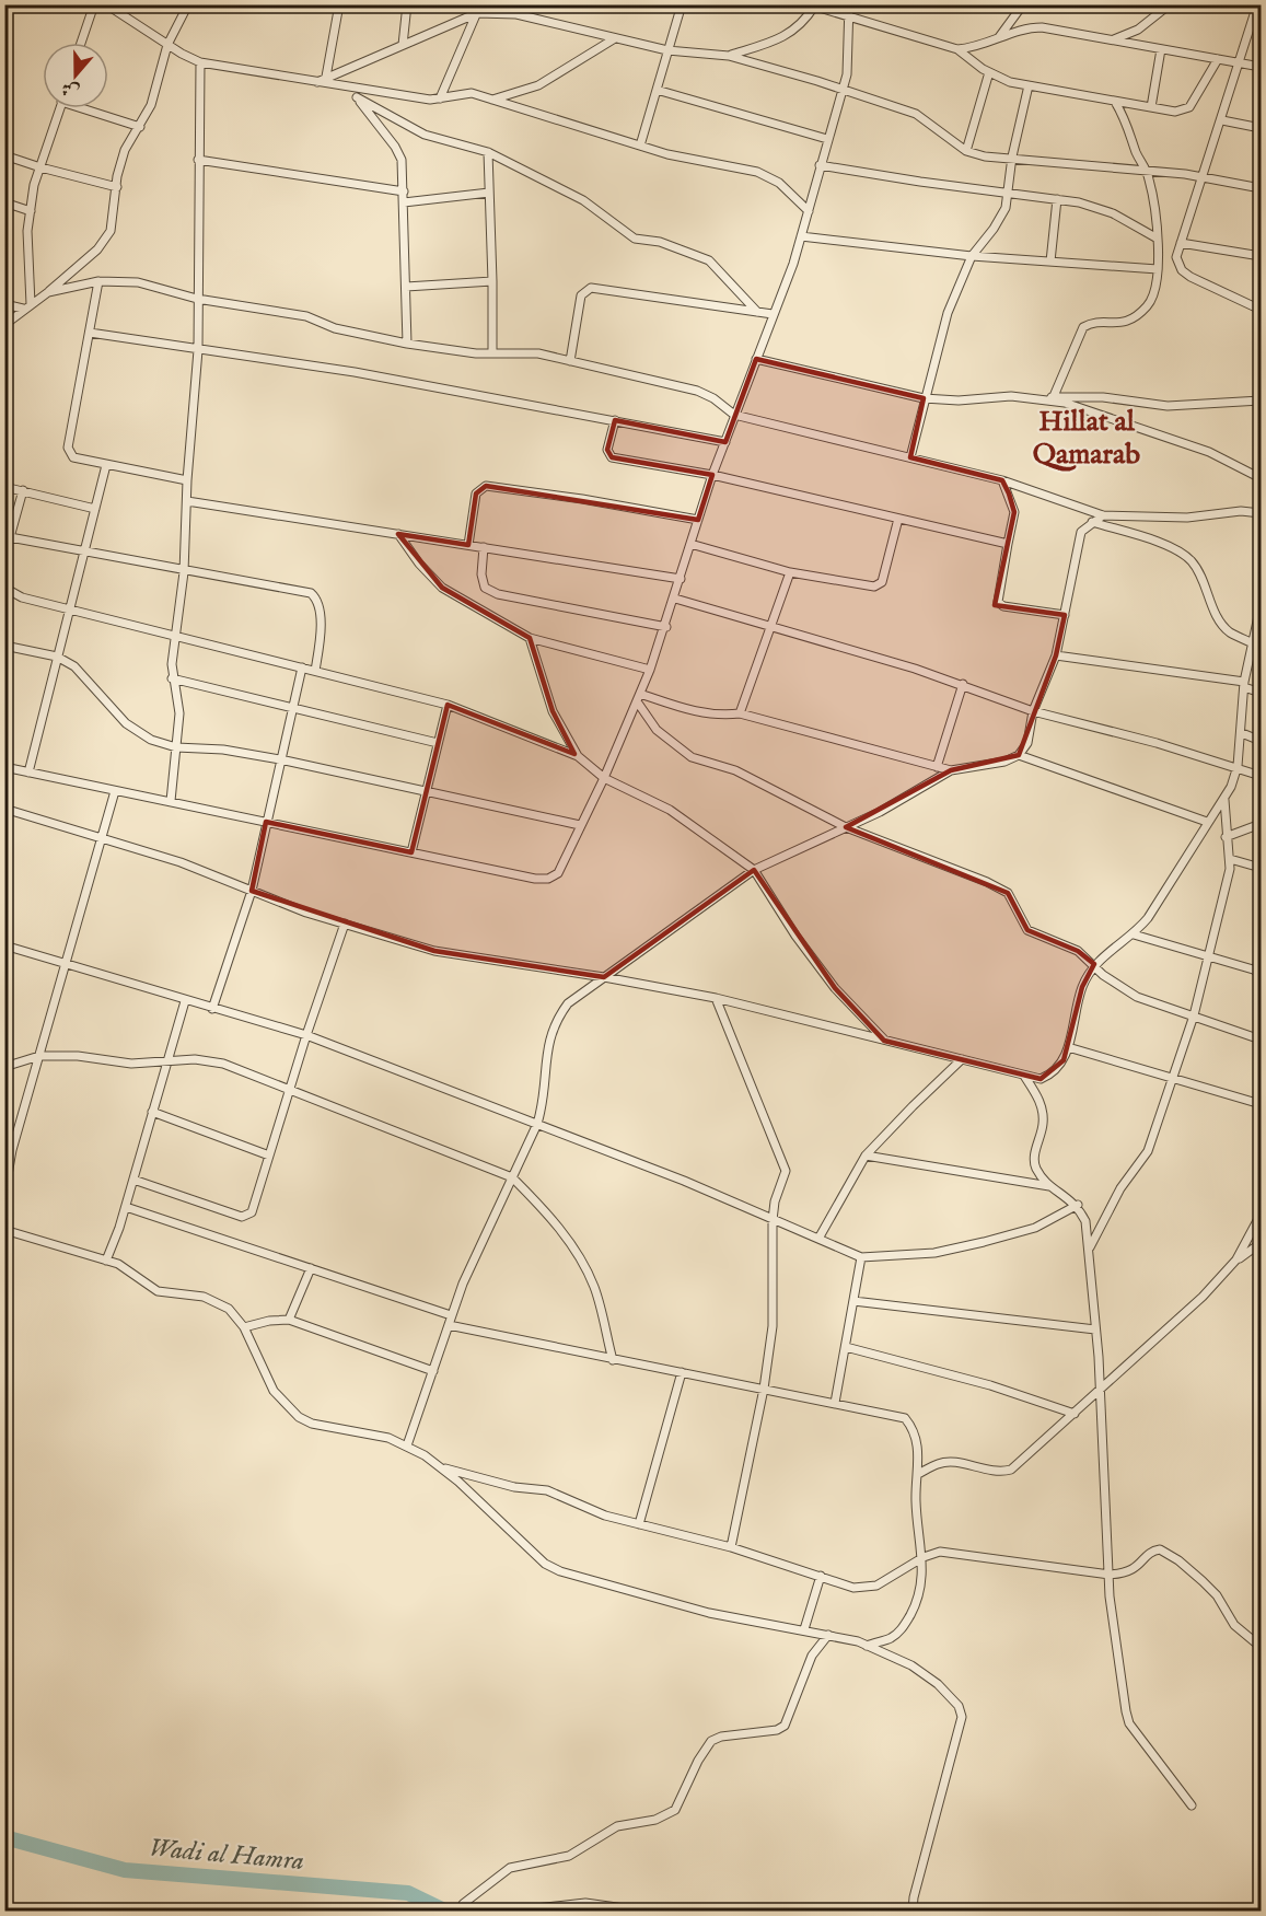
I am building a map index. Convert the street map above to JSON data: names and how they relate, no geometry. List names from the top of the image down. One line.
{"districts":["Hillat al Qamarab"],"water":["Wadi al Hamra"],"north":"bottom"}
